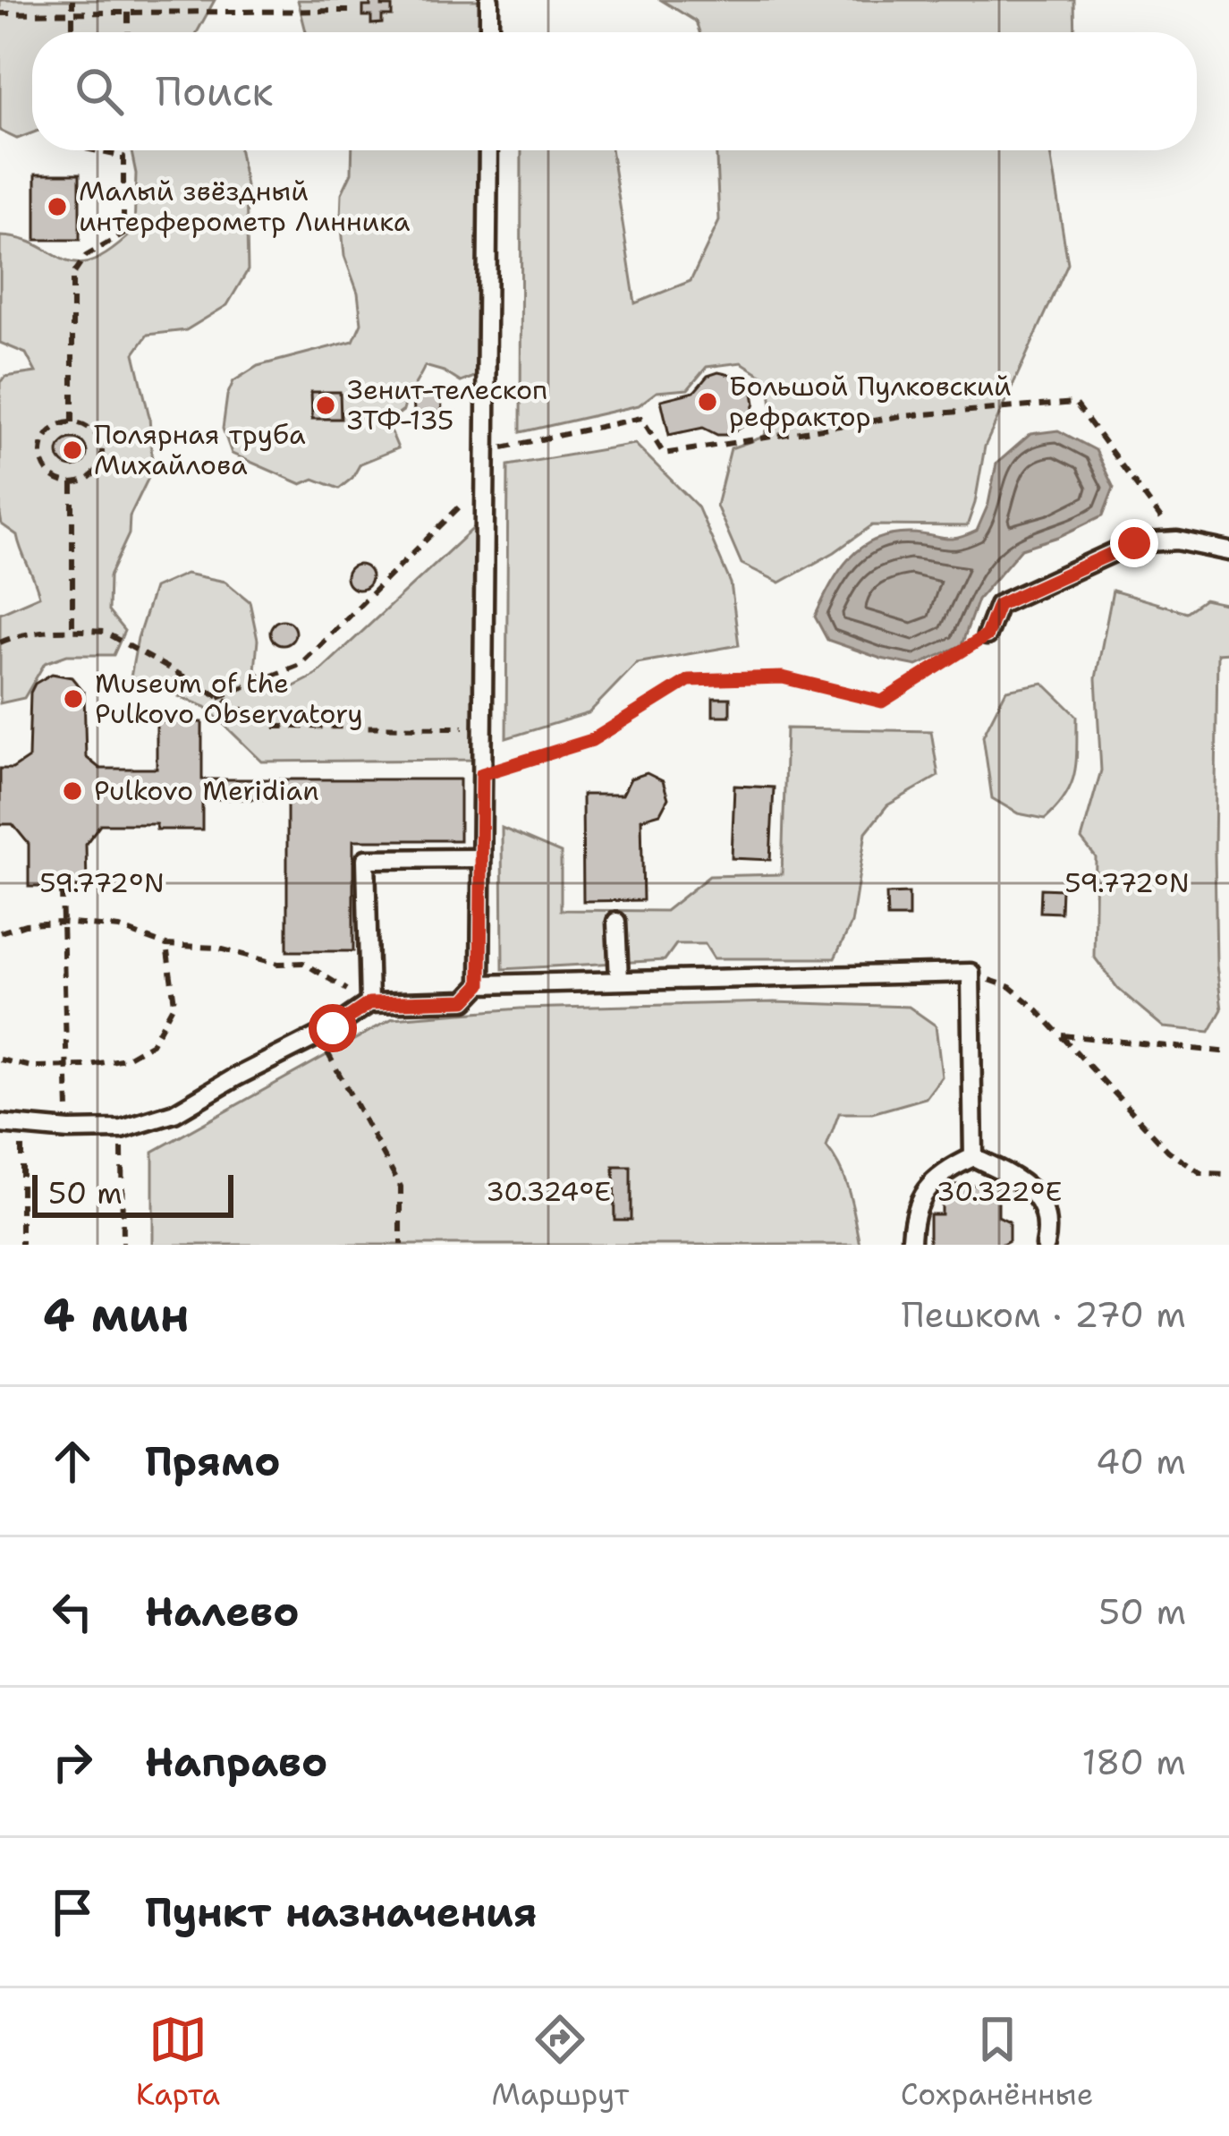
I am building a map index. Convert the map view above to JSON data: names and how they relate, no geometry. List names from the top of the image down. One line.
{"places":["Малый звёздный интерферометр Линника","Большой Пулковский рефрактор","Зенит-телескоп ЗТФ-135","Полярная труба Михайлова","Museum of the Pulkovo Observatory","Pulkovo Meridian"],"scale_bar":"50 m","page":{"search":"Поиск","scale":"50 m","heading":["4 мин","Пешком · 270 m"],"list":[["Прямо","40 m"],["Налево","50 m"],["Направо","180 m"],"Пункт назначения"],"nav":["Карта","Маршрут","Сохранённые"]},"coordinates":["59.772°N","30.324°E","30.322°E"]}
